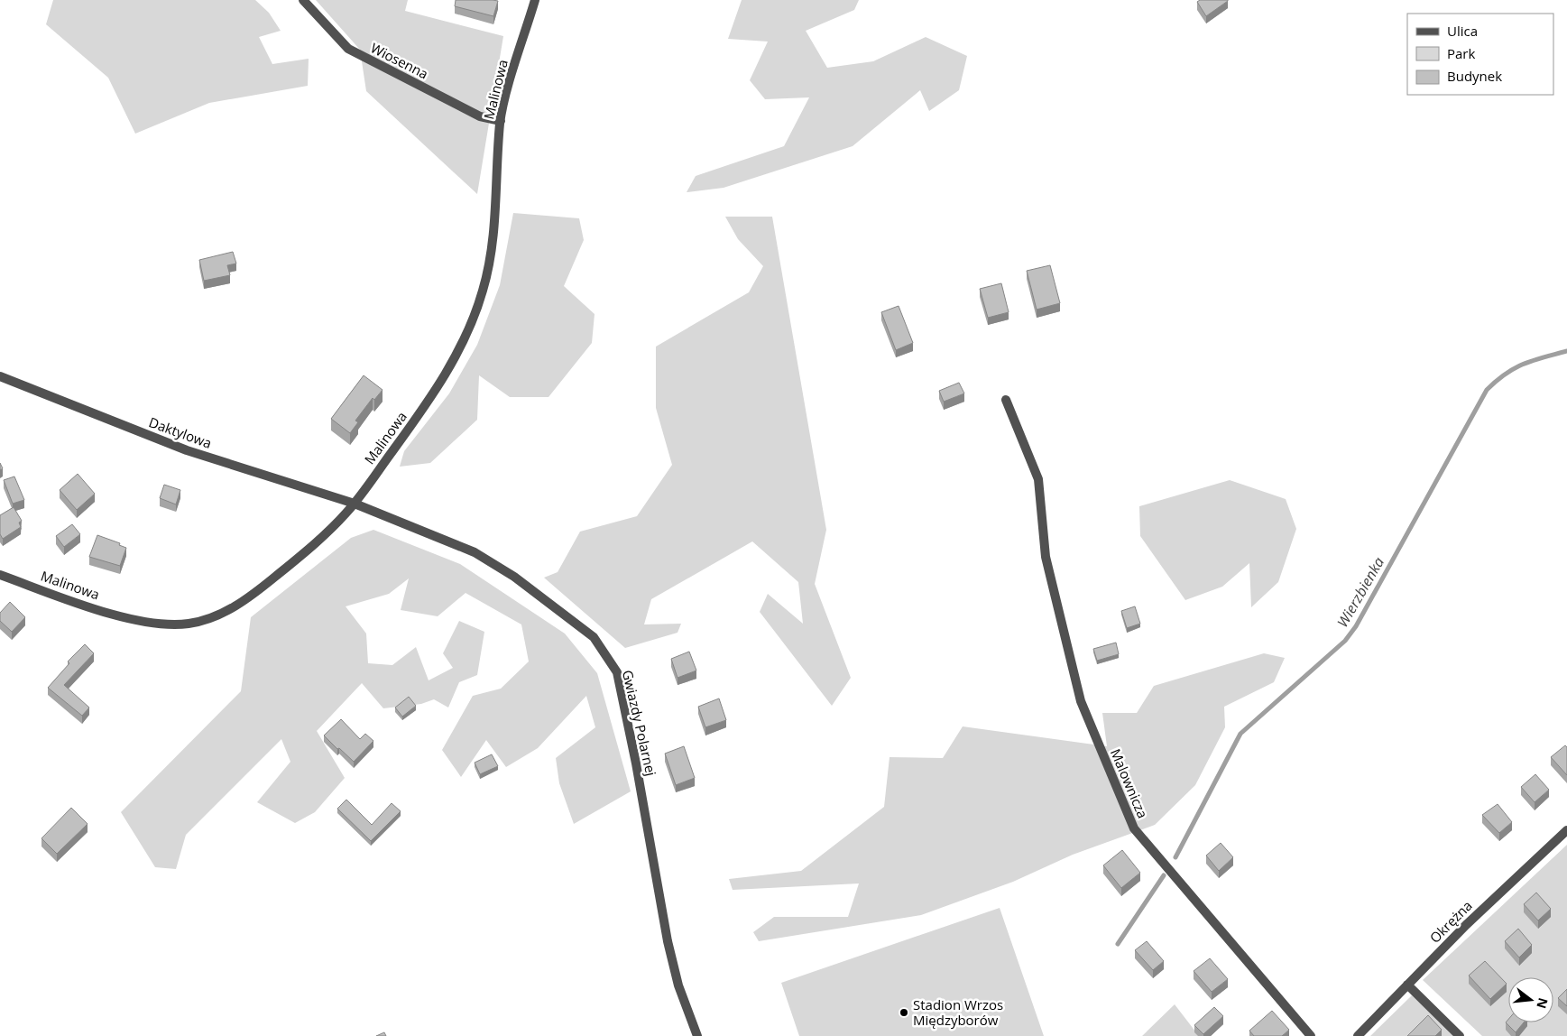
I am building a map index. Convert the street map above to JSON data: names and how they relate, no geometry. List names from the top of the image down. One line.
{"streets":{"street":["Wiosenna","Malinowa","Daktylowa","Gwiazdy Polarnej","Malownicza","Okrężna"]},"crossings":[["Wiosenna","Malinowa"],["Malinowa","Daktylowa"],["Malinowa","Gwiazdy Polarnej"],["Daktylowa","Gwiazdy Polarnej"]],"water":["Wierzbienka"],"places":["Stadion Wrzos Międzyborów"],"legend":["Ulica","Park","Budynek"],"north":"right"}
